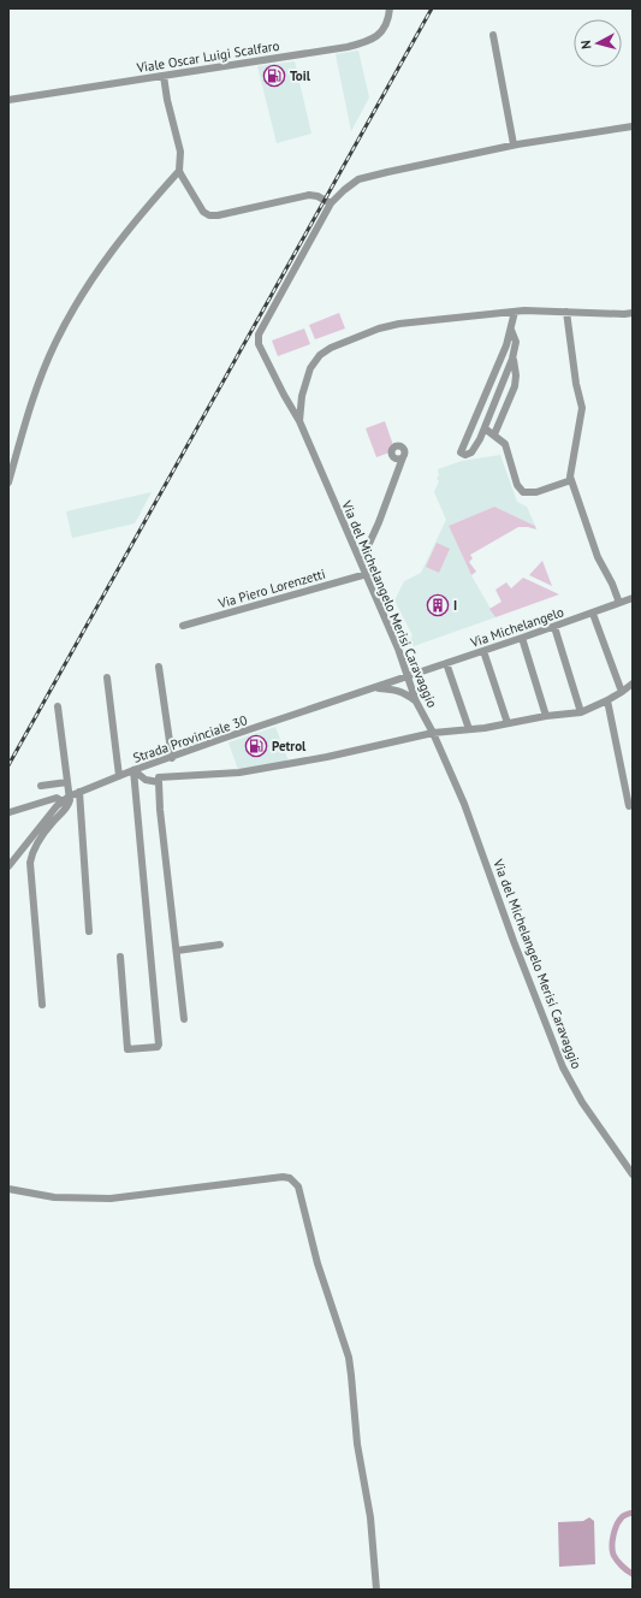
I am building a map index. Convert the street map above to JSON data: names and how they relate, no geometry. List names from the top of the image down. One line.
{"streets":{"street":["Viale Oscar Luigi Scalfaro","Via Piero Lorenzetti","Via del Michelangelo Merisi Caravaggio","Via Michelangelo","Strada Provinciale 30"]},"crossings":[["Via Piero Lorenzetti","Via del Michelangelo Merisi Caravaggio"],["Via del Michelangelo Merisi Caravaggio","Via Michelangelo"],["Via del Michelangelo Merisi Caravaggio","Strada Provinciale 30"],["Via Michelangelo","Strada Provinciale 30"]],"places":{"fuel station":["Toil","Petrol"],"building":["I"]},"north":"left"}
